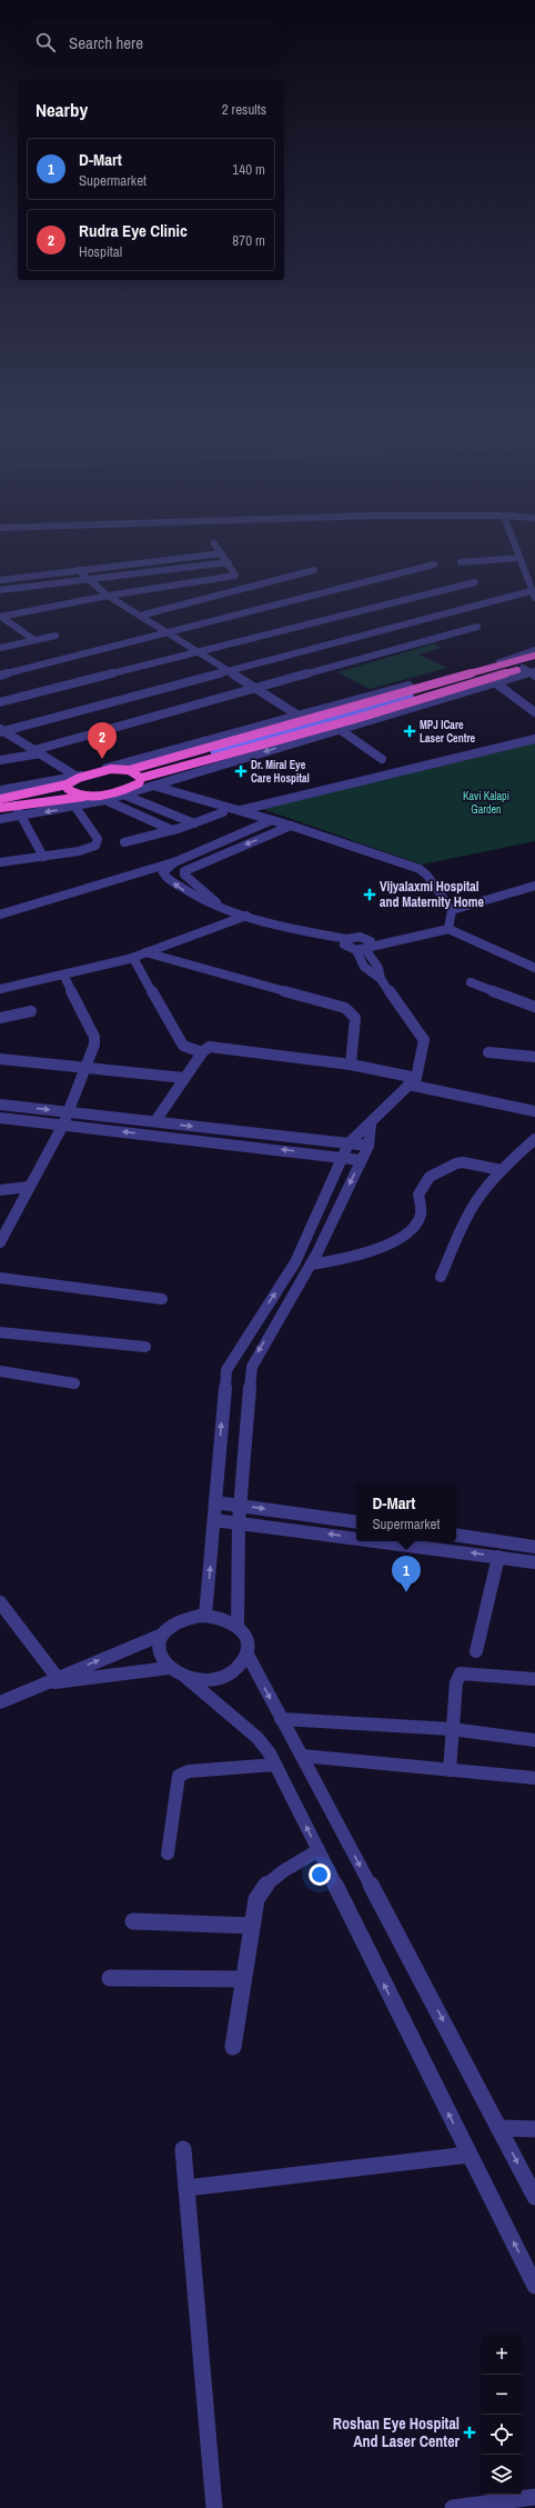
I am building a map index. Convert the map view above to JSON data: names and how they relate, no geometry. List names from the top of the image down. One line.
{"parks":["Kavi Kalapi Garden"],"places":{"health":["MPJ ICare Laser Centre","Dr. Miral Eye Care Hospital","Vijyalaxmi Hospital and Maternity Home","Roshan Eye Hospital And Laser Center"]},"page":{"search":"Search here","heading":["Nearby","2 results"],"list":[{"mark":"1","name":"D-Mart","note":"Supermarket","value":"140 m"},{"mark":"2","name":"Rudra Eye Clinic","note":"Hospital","value":"870 m"}],"pins":["2","1"],"popup":["D-Mart","Supermarket"],"map_buttons":["+","−"]}}
